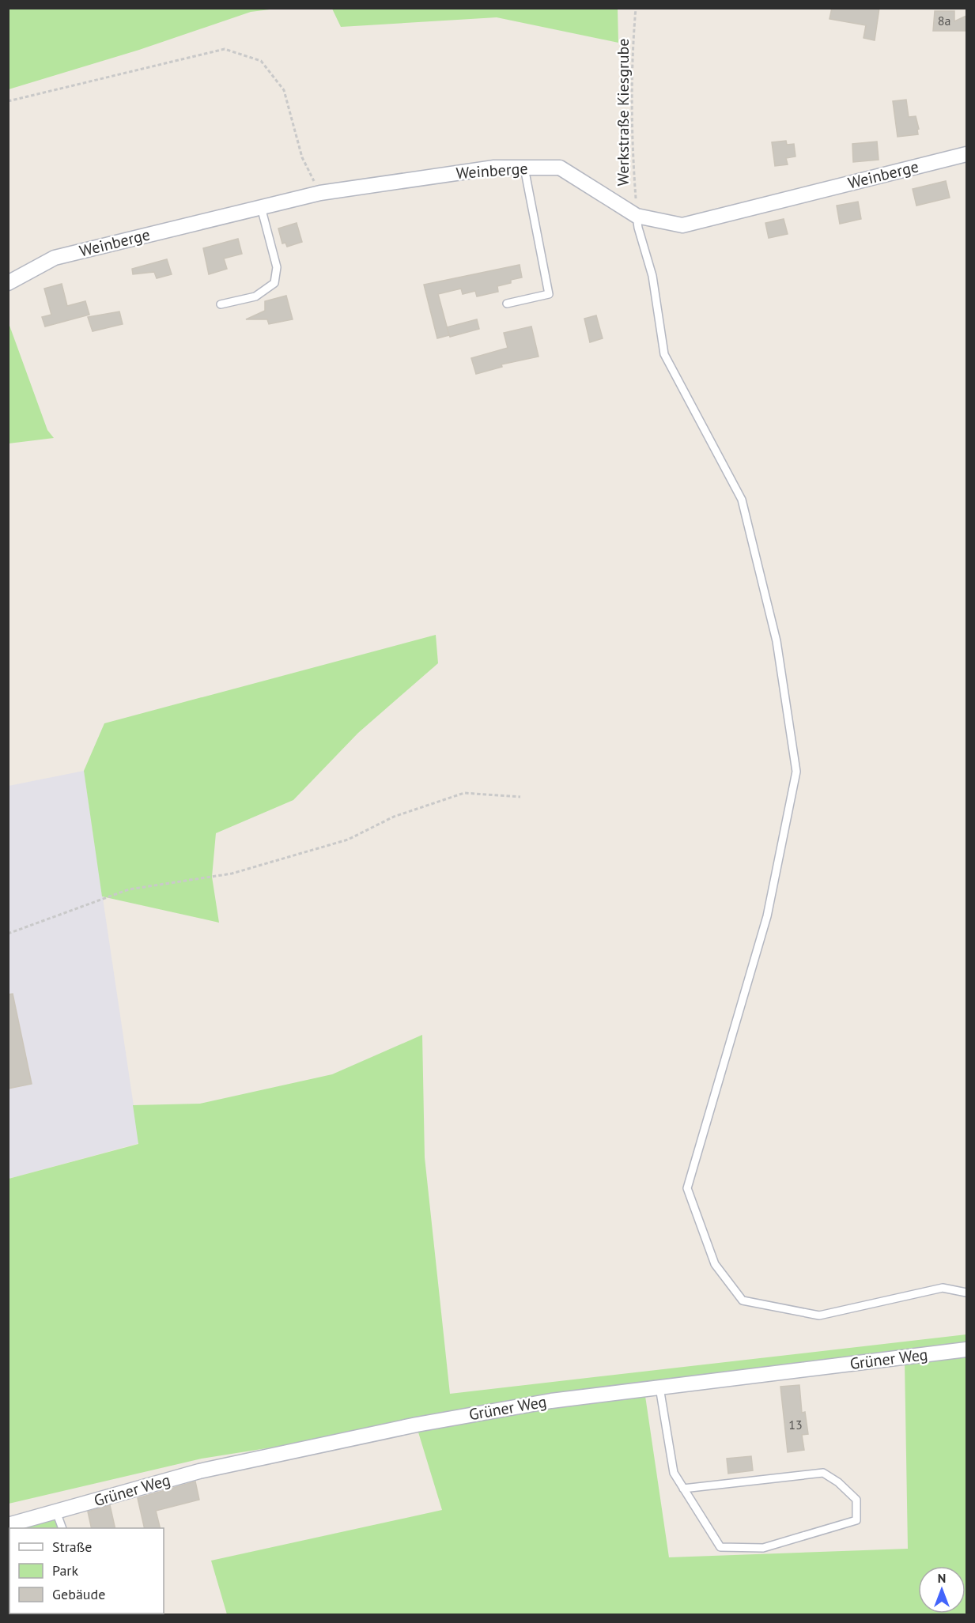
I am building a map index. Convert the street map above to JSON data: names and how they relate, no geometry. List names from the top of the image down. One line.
{"streets":{"street":["Weinberge","Grüner Weg"],"path":["Werkstraße Kiesgrube"]},"crossings":[["Werkstraße Kiesgrube","Weinberge"]],"house_numbers":["8a","13"],"legend":["Straße","Park","Gebäude"],"north":"top"}
